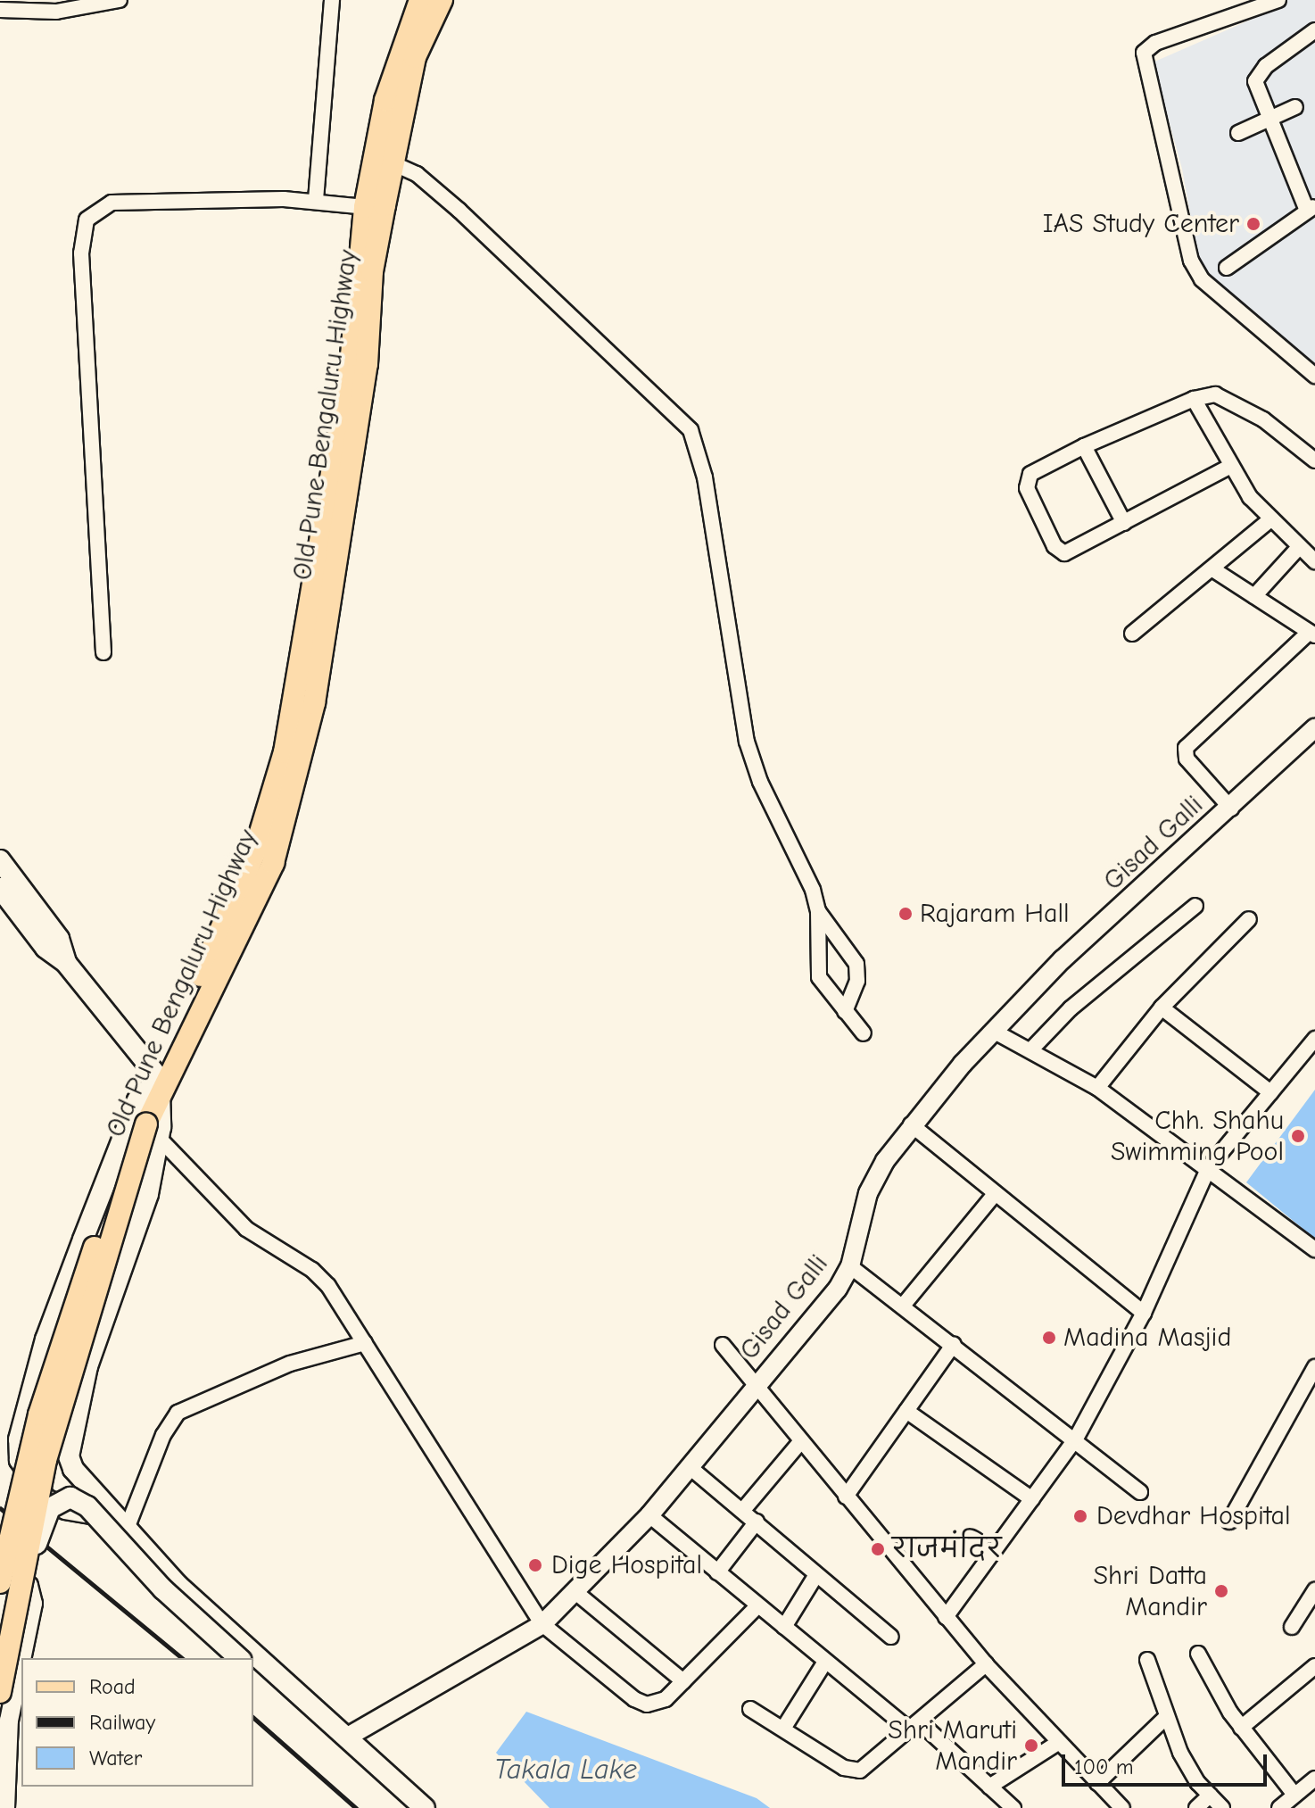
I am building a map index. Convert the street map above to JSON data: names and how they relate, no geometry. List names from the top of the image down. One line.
{"streets":{"main road":["Old Pune Bengaluru Highway"],"street":["Gisad Galli"]},"water":["Takala Lake"],"places":["IAS Study Center","Rajaram Hall","Chh. Shahu Swimming Pool","Madina Masjid","Devdhar Hospital","राजमंदिर","Dige Hospital","Shri Datta Mandir","Shri Maruti Mandir"],"legend":["Road","Railway","Water"],"scale_bar":"100 m"}
